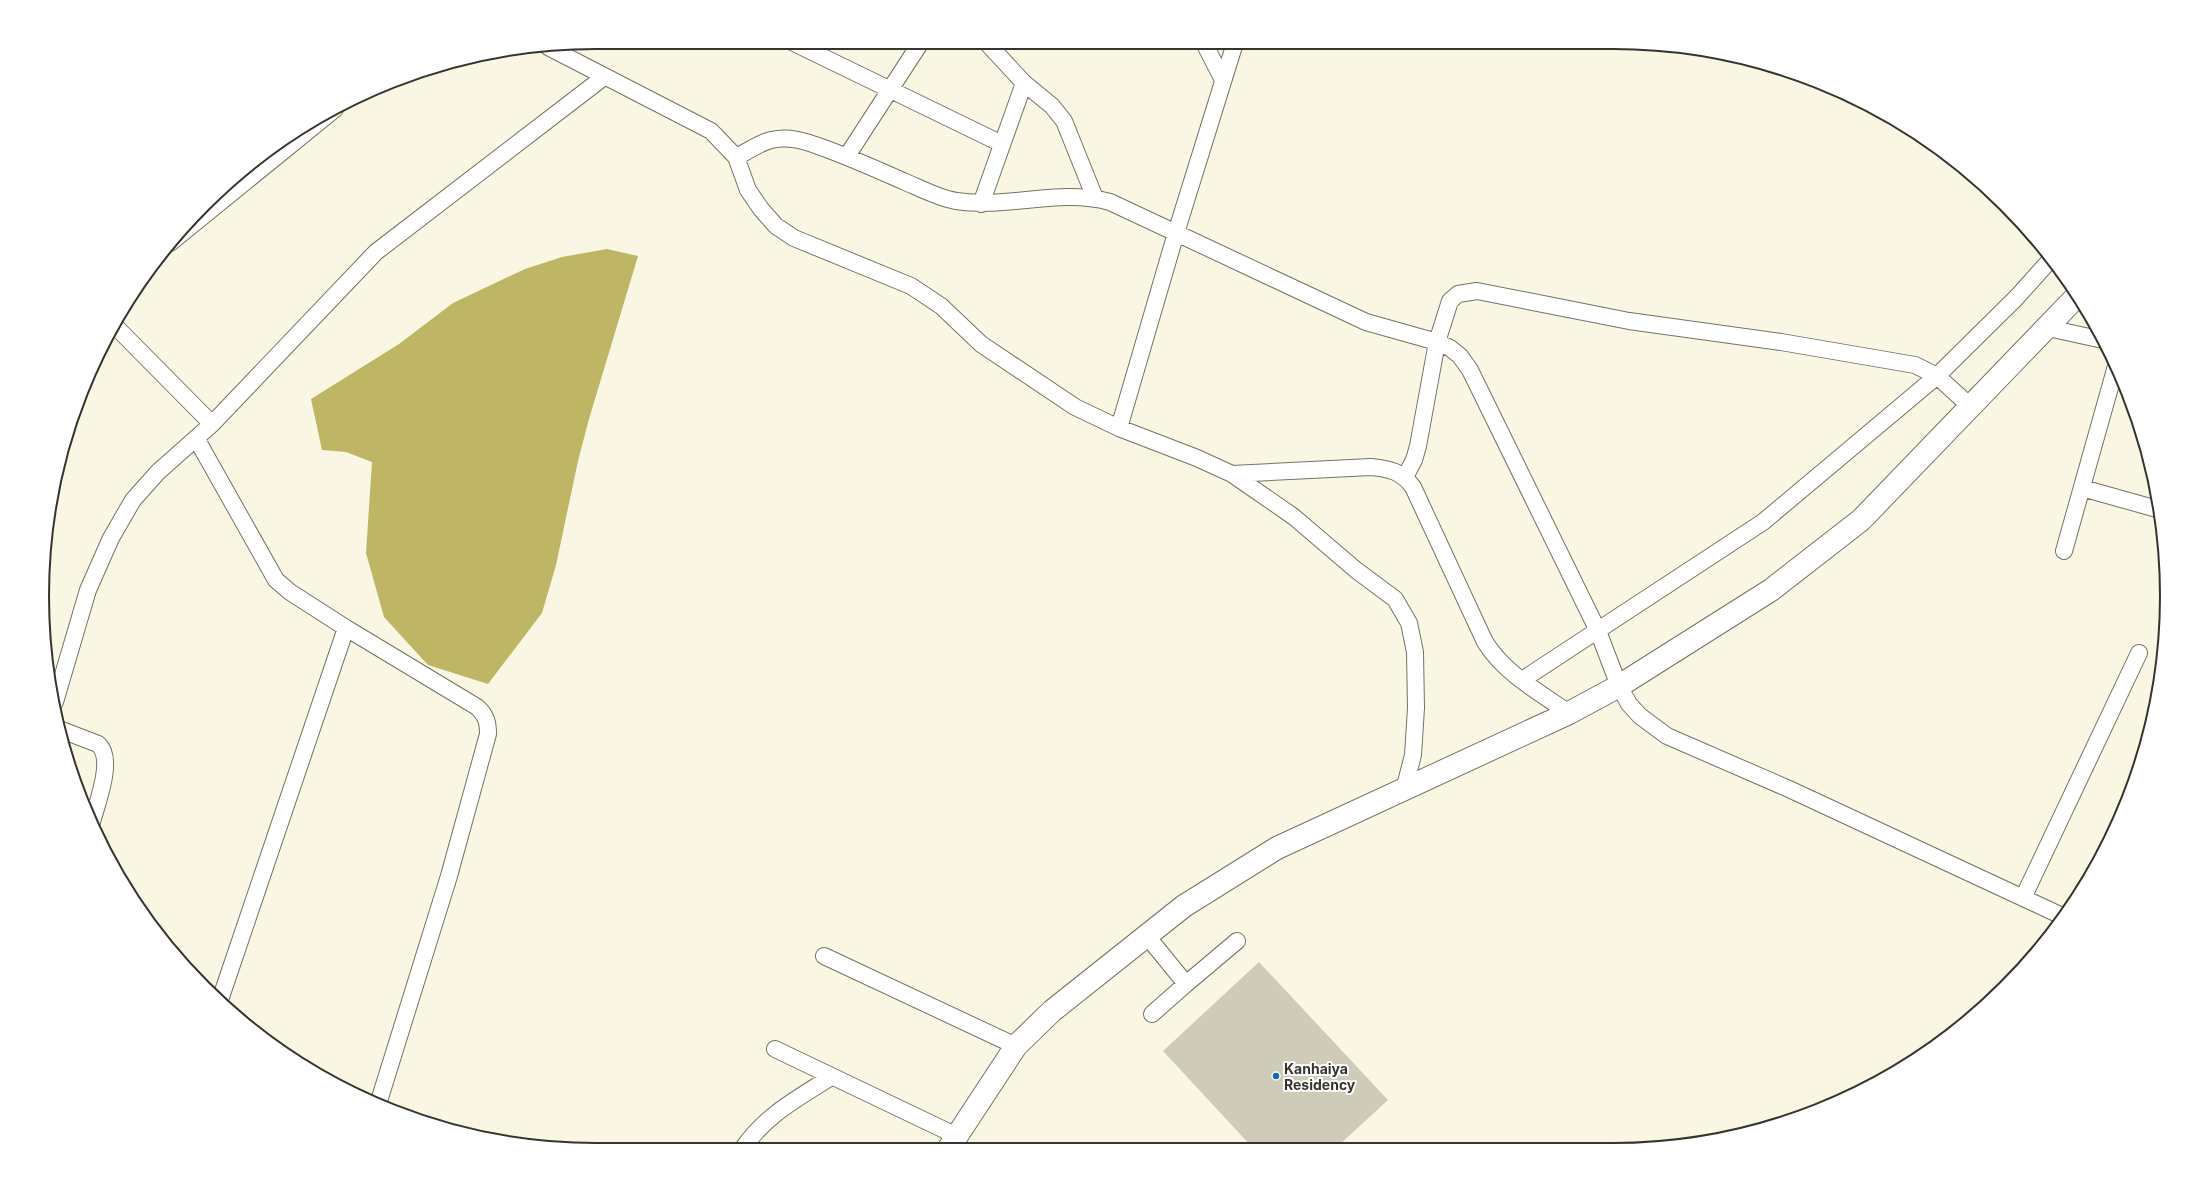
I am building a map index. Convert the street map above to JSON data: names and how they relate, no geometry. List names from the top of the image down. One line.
{"places":["Kanhaiya Residency"]}
